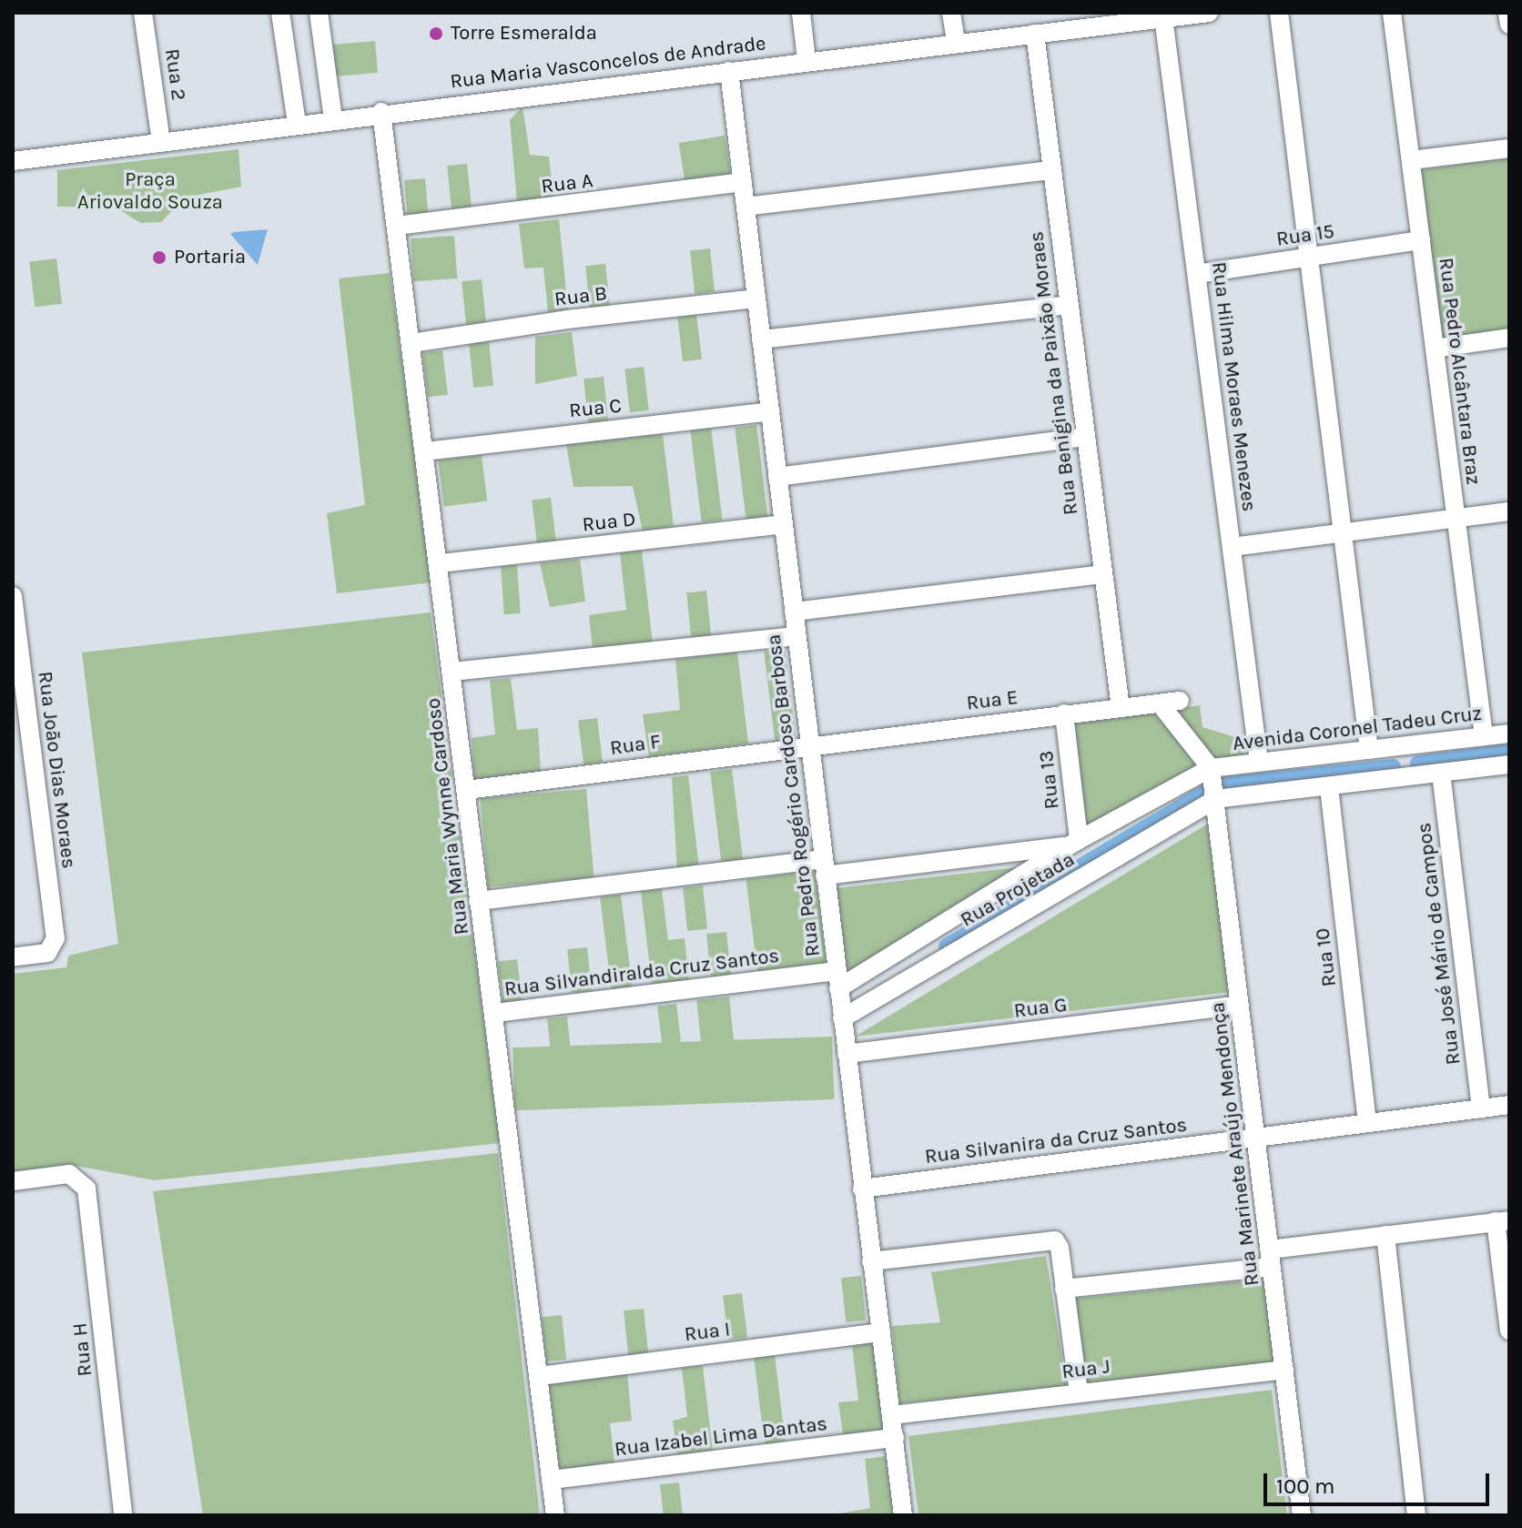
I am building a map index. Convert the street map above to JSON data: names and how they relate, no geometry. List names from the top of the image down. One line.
{"streets":{"street":["Rua Maria Vasconcelos de Andrade","Rua 2","Rua A","Rua 15","Rua B","Rua Pedro Alcântara Braz","Rua Benigina da Paixão Moraes","Rua Hilma Moraes Menezes","Rua C","Rua D","Rua E","Avenida Coronel Tadeu Cruz","Rua F","Rua João Dias Moraes","Rua 13","Rua Pedro Rogério Cardoso Barbosa","Rua Maria Wynne Cardoso","Rua Projetada","Rua José Mário de Campos","Rua 10","Rua Silvandiralda Cruz Santos","Rua G","Rua Silvanira da Cruz Santos","Rua Marinete Araújo Mendonça","Rua I","Rua H","Rua J","Rua Izabel Lima Dantas"]},"crossings":[["Rua Maria Vasconcelos de Andrade","Rua 2"],["Rua Maria Vasconcelos de Andrade","Rua Benigina da Paixão Moraes"],["Rua Maria Vasconcelos de Andrade","Rua Hilma Moraes Menezes"],["Rua Maria Vasconcelos de Andrade","Rua Pedro Rogério Cardoso Barbosa"],["Rua Maria Vasconcelos de Andrade","Rua Maria Wynne Cardoso"],["Rua A","Rua Pedro Rogério Cardoso Barbosa"],["Rua A","Rua Maria Wynne Cardoso"],["Rua 15","Rua Pedro Alcântara Braz"],["Rua 15","Rua Hilma Moraes Menezes"],["Rua B","Rua Pedro Rogério Cardoso Barbosa"],["Rua B","Rua Maria Wynne Cardoso"],["Rua Pedro Alcântara Braz","Avenida Coronel Tadeu Cruz"],["Rua Benigina da Paixão Moraes","Rua E"],["Rua Hilma Moraes Menezes","Avenida Coronel Tadeu Cruz"],["Rua C","Rua Pedro Rogério Cardoso Barbosa"],["Rua C","Rua Maria Wynne Cardoso"],["Rua D","Rua Pedro Rogério Cardoso Barbosa"],["Rua D","Rua Maria Wynne Cardoso"],["Rua E","Rua F"],["Rua E","Rua 13"],["Rua E","Rua Pedro Rogério Cardoso Barbosa"],["Avenida Coronel Tadeu Cruz","Rua Projetada"],["Avenida Coronel Tadeu Cruz","Rua Marinete Araújo Mendonça"],["Rua F","Rua Pedro Rogério Cardoso Barbosa"],["Rua F","Rua Maria Wynne Cardoso"],["Rua 13","Rua Projetada"],["Rua Pedro Rogério Cardoso Barbosa","Rua Projetada"],["Rua Pedro Rogério Cardoso Barbosa","Rua Silvandiralda Cruz Santos"],["Rua Pedro Rogério Cardoso Barbosa","Rua G"],["Rua Pedro Rogério Cardoso Barbosa","Rua Silvanira da Cruz Santos"],["Rua Pedro Rogério Cardoso Barbosa","Rua I"],["Rua Pedro Rogério Cardoso Barbosa","Rua J"],["Rua Pedro Rogério Cardoso Barbosa","Rua Izabel Lima Dantas"],["Rua Maria Wynne Cardoso","Rua Silvandiralda Cruz Santos"],["Rua Maria Wynne Cardoso","Rua I"],["Rua Maria Wynne Cardoso","Rua Izabel Lima Dantas"],["Rua Projetada","Rua Silvandiralda Cruz Santos"],["Rua Projetada","Rua Marinete Araújo Mendonça"],["Rua José Mário de Campos","Rua Silvanira da Cruz Santos"],["Rua 10","Rua Silvanira da Cruz Santos"],["Rua G","Rua Marinete Araújo Mendonça"],["Rua Silvanira da Cruz Santos","Rua Marinete Araújo Mendonça"],["Rua Marinete Araújo Mendonça","Rua J"]],"parks":["Praça Ariovaldo Souza"],"places":["Torre Esmeralda","Portaria"],"scale_bar":"100 m"}
